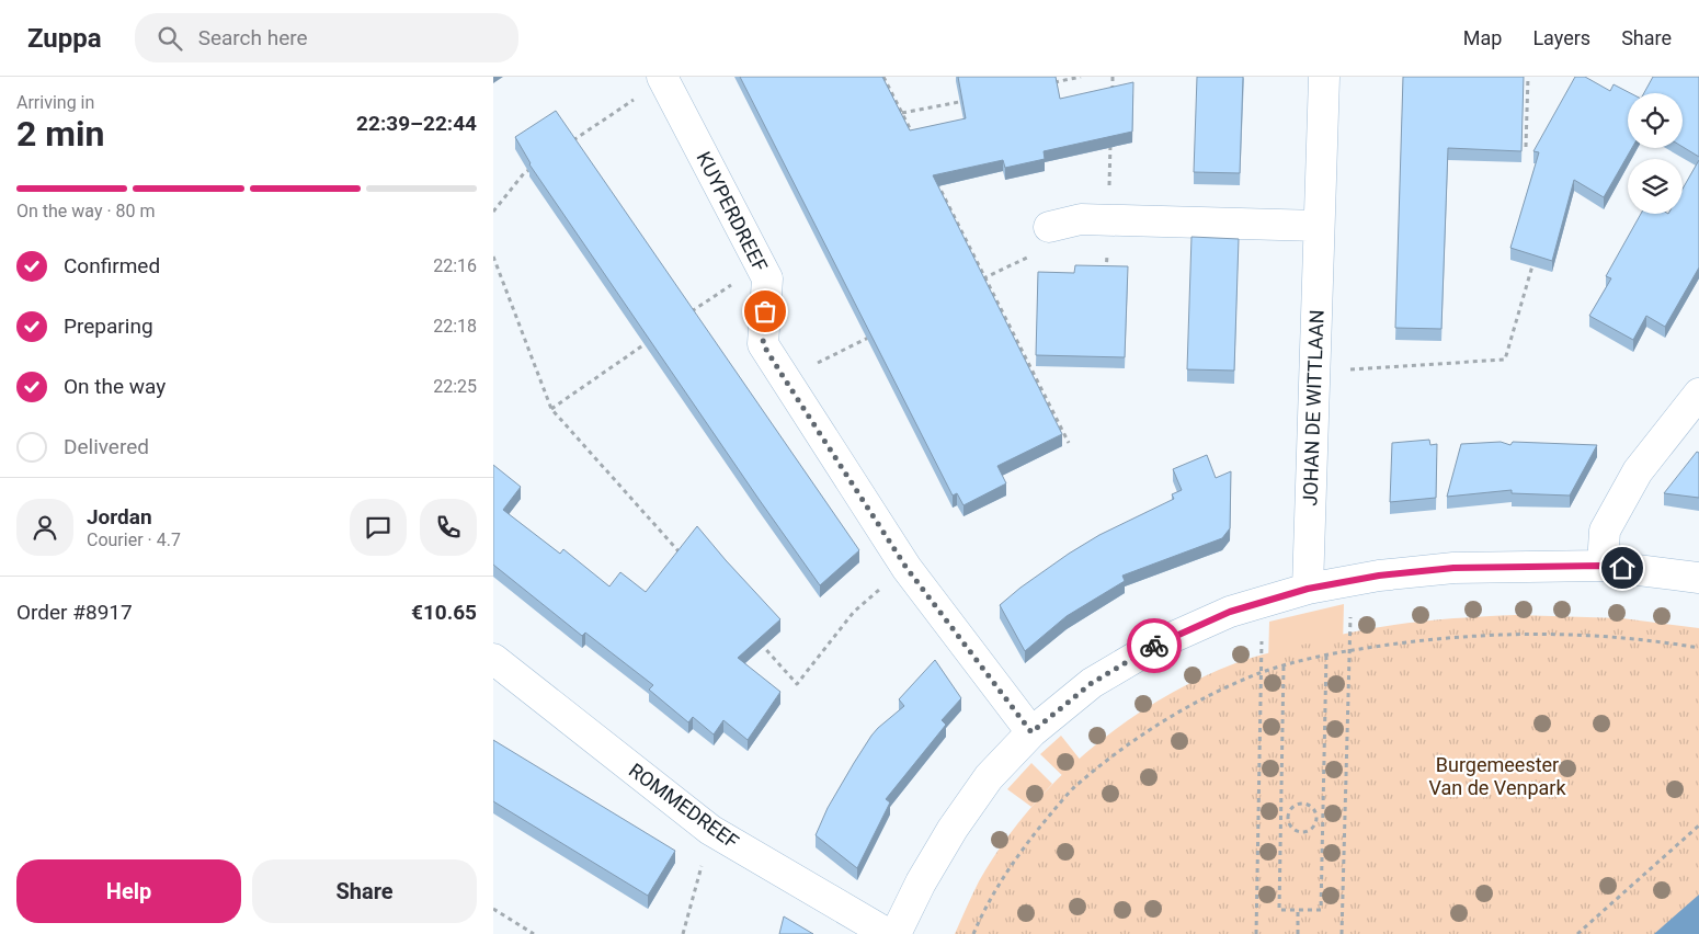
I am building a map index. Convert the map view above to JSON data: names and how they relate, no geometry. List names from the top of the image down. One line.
{"streets":{"street":["KUYPERDREEF","JOHAN DE WITTLAAN","ROMMEDREEF"]},"parks":["Burgemeester Van de Venpark"],"page":{"header":"Zuppa","search":"Search here","nav":["Map","Layers","Share"],"heading":["2 min","Arriving in","22:39–22:44"],"panel":["Jordan","Courier · 4.7","Order #8917","€10.65"],"bar":"On the way · 80 m","list":[["Confirmed","22:16"],["Preparing","22:18"],["On the way","22:25"],"Delivered"],"buttons":["Help","Share"]}}
